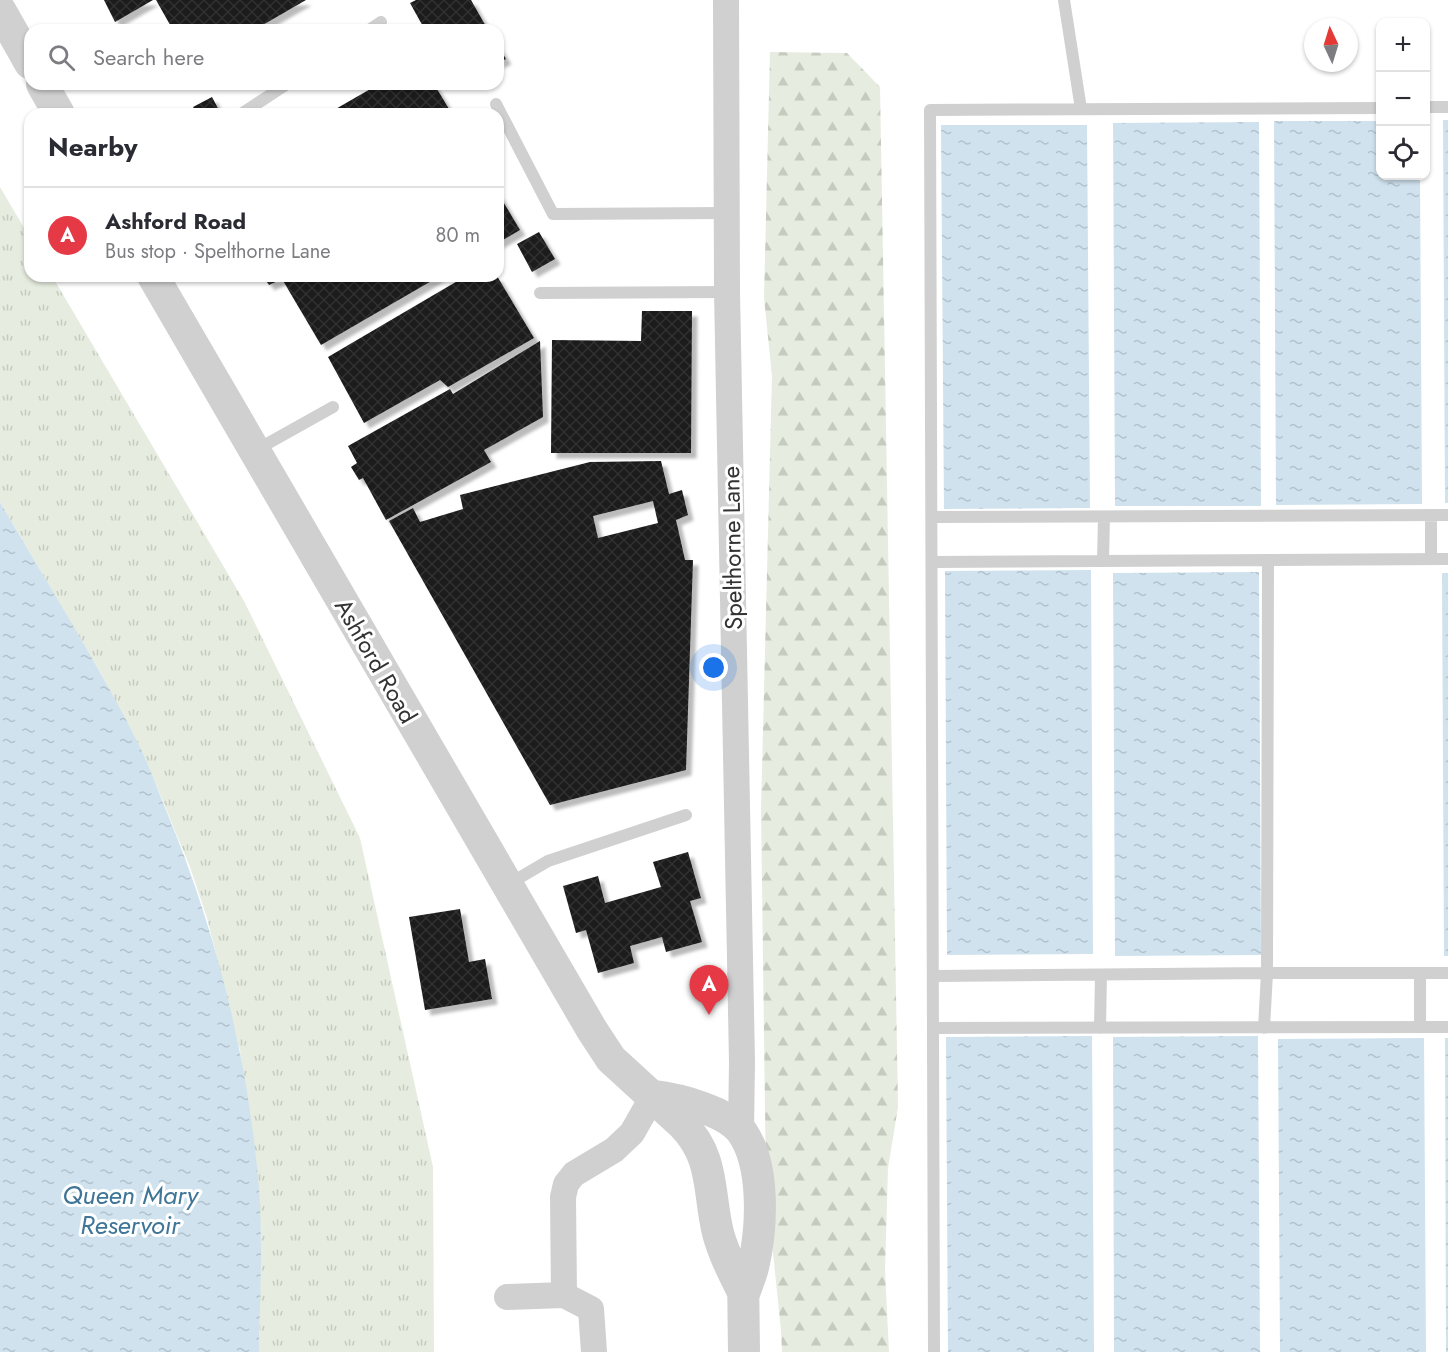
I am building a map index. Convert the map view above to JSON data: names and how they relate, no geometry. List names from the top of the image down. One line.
{"streets":{"street":["Spelthorne Lane","Ashford Road"]},"crossings":[["Spelthorne Lane","Ashford Road"]],"water":["Queen Mary Reservoir"],"north":"top","page":{"map_buttons":["+","−"],"search":"Search here","heading":"Nearby","list":[{"mark":"A","name":"Ashford Road","note":"Bus stop · Spelthorne Lane","value":"80 m"}],"pins":"A"}}
